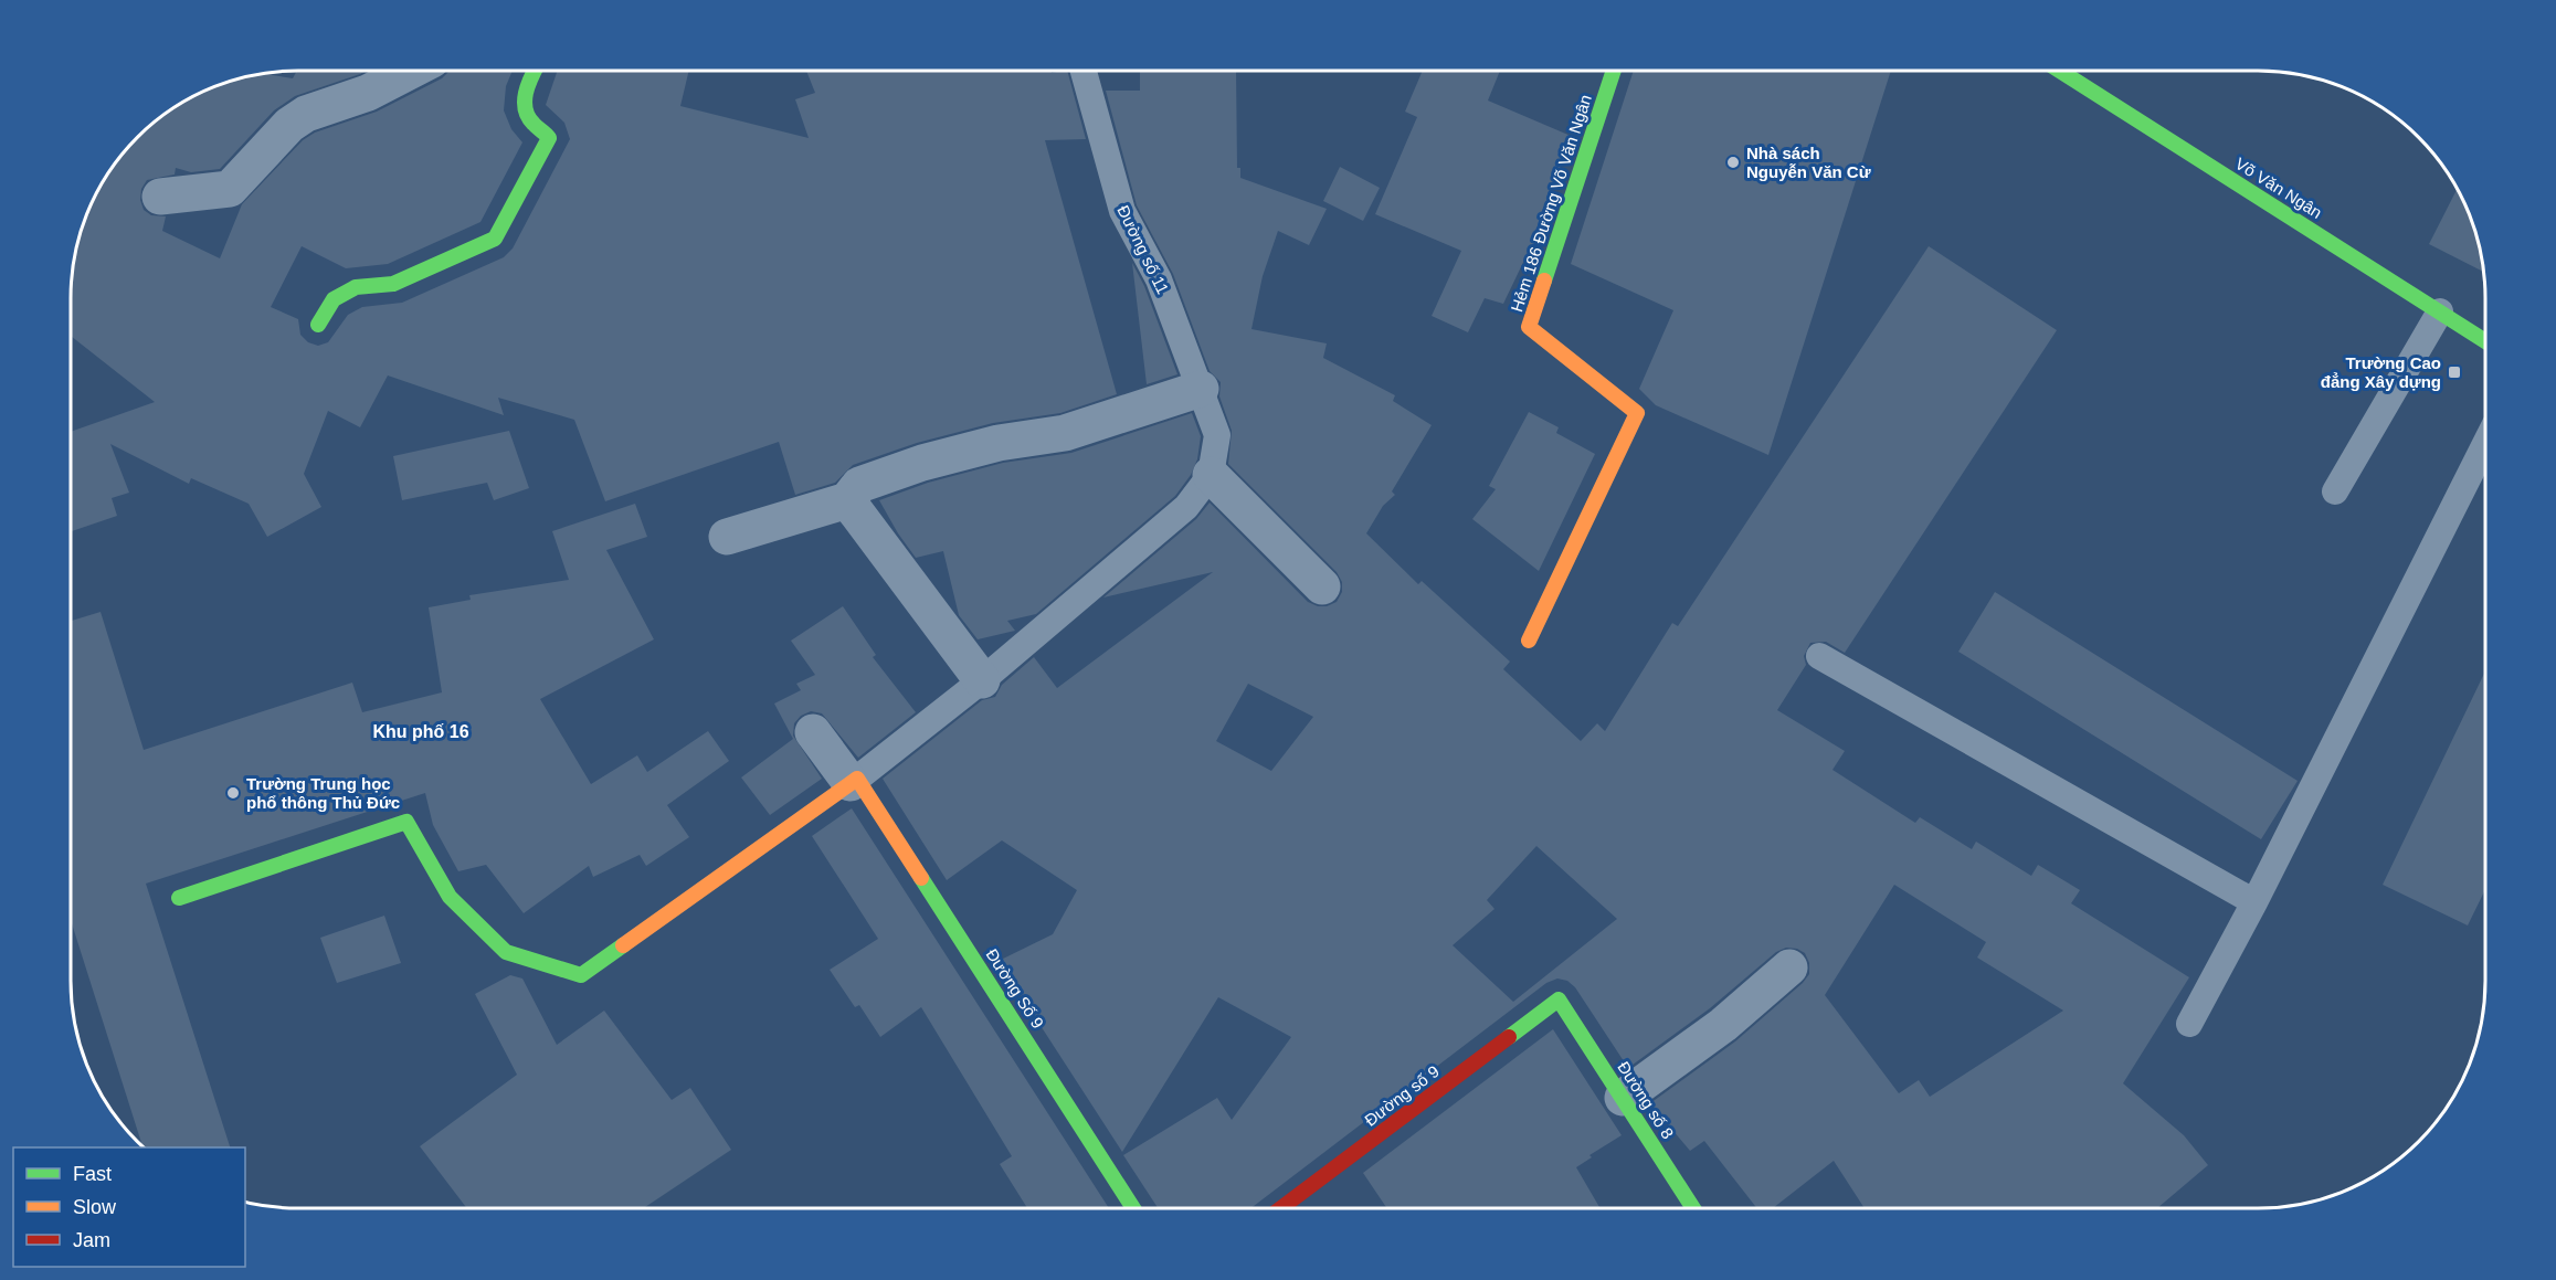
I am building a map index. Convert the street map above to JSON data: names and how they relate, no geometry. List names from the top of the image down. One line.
{"streets":{"street":["Võ Văn Ngân","Hẻm 186 Đường Võ Văn Ngân","Đường Số 9","Đường số 9","Đường số 8"],"lane":["Đường số 11"]},"crossings":[["Đường số 9","Đường số 8"]],"districts":["Khu phố 16"],"places":{"other":["Nhà sách Nguyễn Văn Cừ","Trường Trung học phổ thông Thủ Đức"],"transit":["Trường Cao đẳng Xây dựng"]},"legend":["Fast","Slow","Jam"]}
